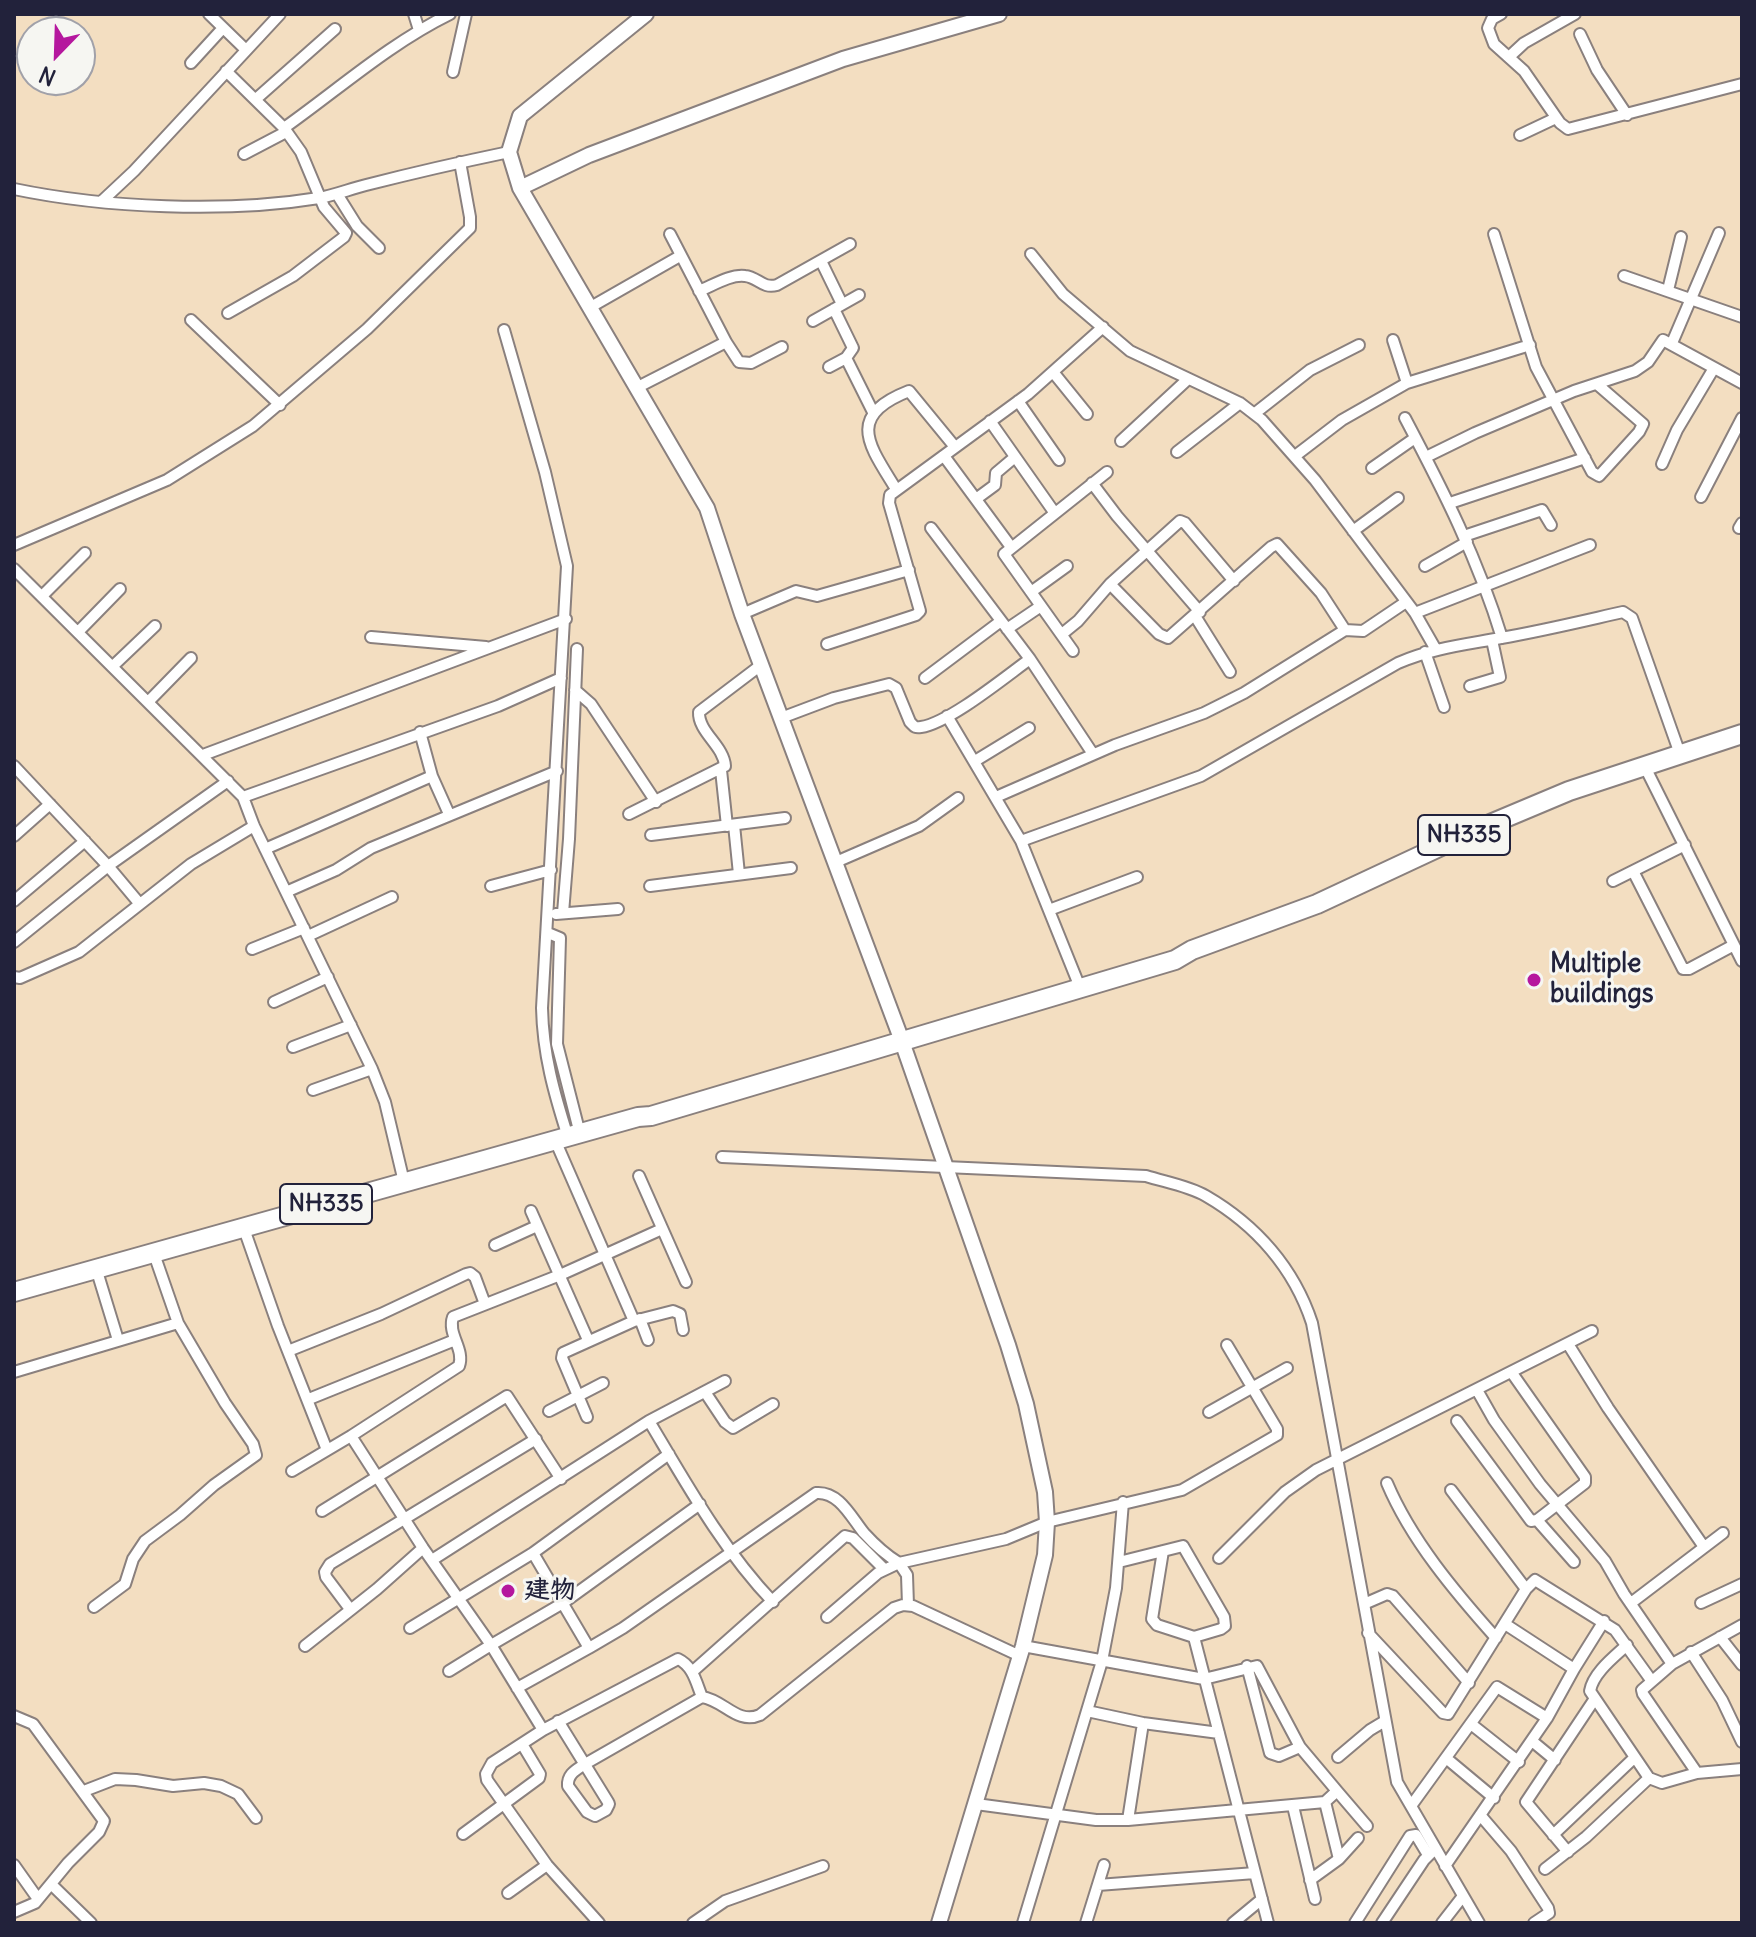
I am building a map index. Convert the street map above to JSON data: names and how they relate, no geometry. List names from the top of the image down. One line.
{"streets":{"highway":["NH335"]},"places":["Multiple buildings","建物"],"north":"bottom left"}
